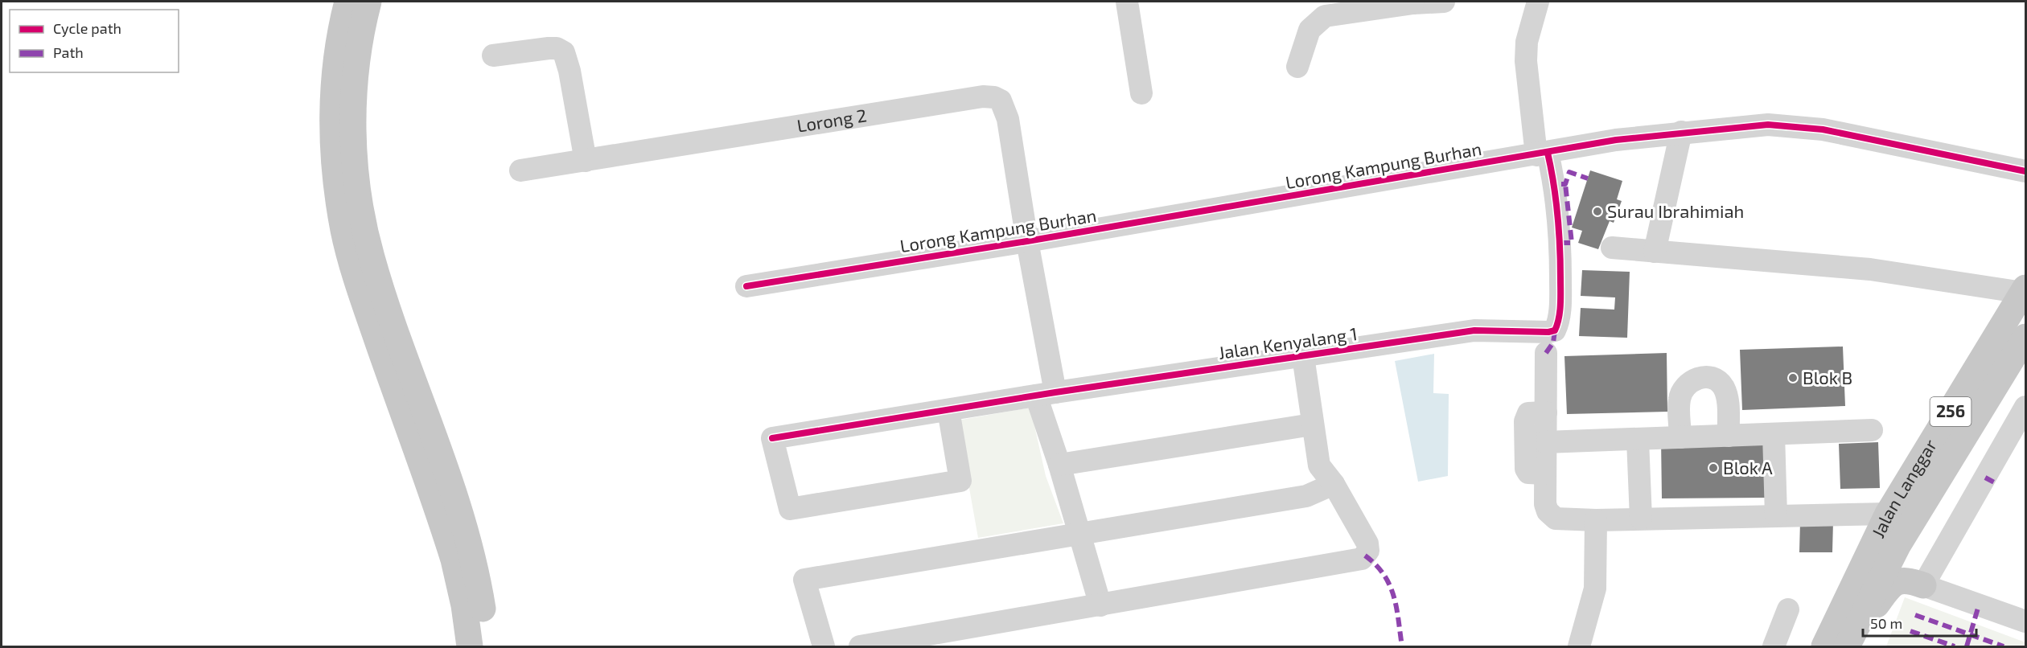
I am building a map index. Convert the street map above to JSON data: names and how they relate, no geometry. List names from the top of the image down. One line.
{"streets":{"main road":["256","Jalan Langgar"],"street":["Lorong 2","Lorong Kampung Burhan","Jalan Kenyalang 1"]},"crossings":[["Lorong 2","Lorong Kampung Burhan"],["Lorong Kampung Burhan","Jalan Kenyalang 1"]],"places":["Surau Ibrahimiah","Blok B","Blok A"],"legend":["Cycle path","Path"],"scale_bar":"50 m"}
